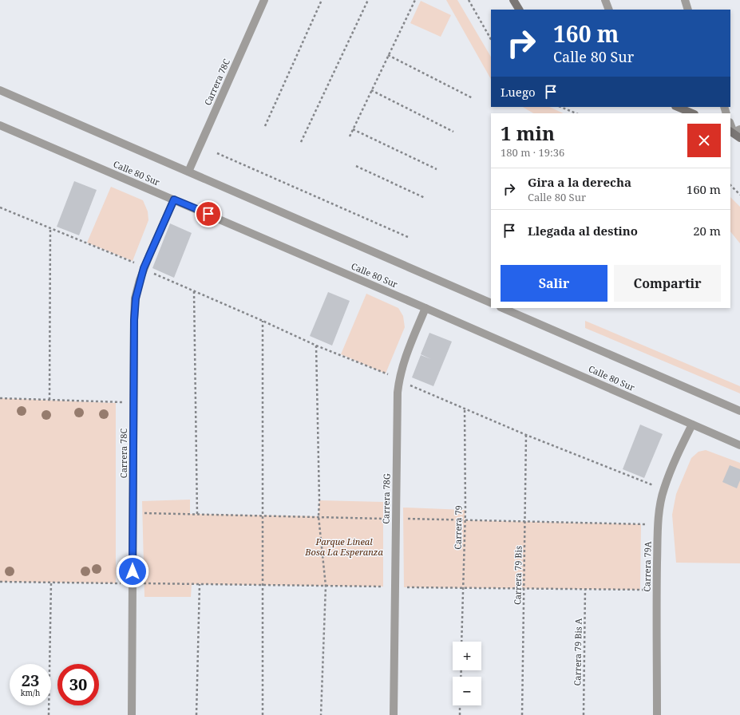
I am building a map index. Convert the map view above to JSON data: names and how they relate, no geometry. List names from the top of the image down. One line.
{"streets":{"street":["Carrera 78C","Calle 80 Sur","Carrera 78G","Carrera 79A"],"path":["Carrera 79","Carrera 79 Bis","Carrera 79 Bis A"]},"crossings":[["Carrera 78C","Calle 80 Sur"],["Calle 80 Sur","Carrera 78G"],["Calle 80 Sur","Carrera 79A"]],"parks":["Parque Lineal Bosa La Esperanza"],"page":{"turn":["160 m","Calle 80 Sur"],"then":"Luego","heading":["1 min","180 m · 19:36"],"list":[{"name":"Gira a la derecha","note":"Calle 80 Sur","value":"160 m"},{"name":"Llegada al destino","value":"20 m"}],"buttons":["Salir","Compartir"],"map_buttons":["+","−"],"speed":"23 km/h","limit":"30"}}
